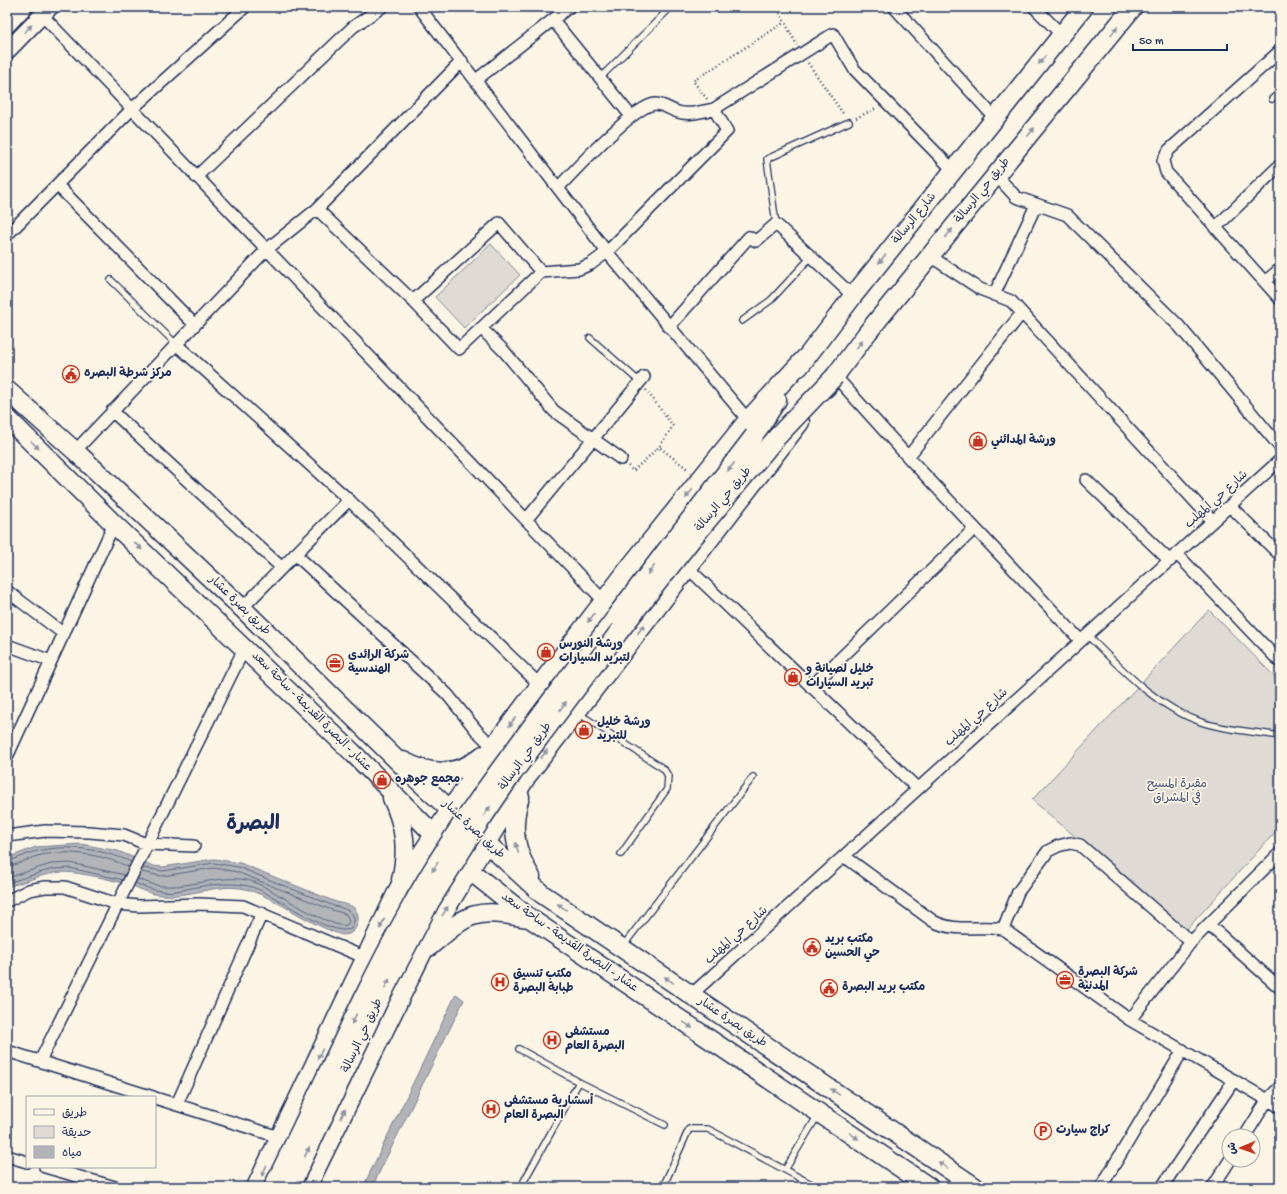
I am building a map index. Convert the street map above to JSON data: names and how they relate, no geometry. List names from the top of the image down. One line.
{"streets":{"main road":["طريق حي الرسالة","شارع الرسالة","طريق بصرة عشار","عشار - البصرة القديمة - ساحة سعد"],"street":["شارع حي المهلب"]},"crossings":[["طريق حي الرسالة","شارع الرسالة"],["طريق حي الرسالة","طريق بصرة عشار"],["طريق حي الرسالة","عشار - البصرة القديمة - ساحة سعد"],["شارع حي المهلب","طريق بصرة عشار"]],"one_way":["شارع الرسالة","طريق بصرة عشار","عشار - البصرة القديمة - ساحة سعد"],"districts":["البصرة"],"parks":["مقبرة المسيح في المشراق"],"places":{"public building":["مركز شرطة البصره","مكتب بريد حي الحسين","مكتب بريد البصرة"],"shop":["ورشة المدائني","ورشة النورس لتبريد السيارات","خليل لصيانة و تبريد السيارات","ورشة خليل للتبريد","مجمع جوهره"],"office":["شركة الرائدي الهندسية","شركة البصرة المدنية"],"hospital":["مكتب تنسيق طبابة البصرة","مستشفى البصرة العام","أسشارية مستشفى البصرة العام"],"parking":["كراج سيارت"]},"legend":["طريق","حديقة","مياه"],"scale_bar":"50 m","north":"left"}
